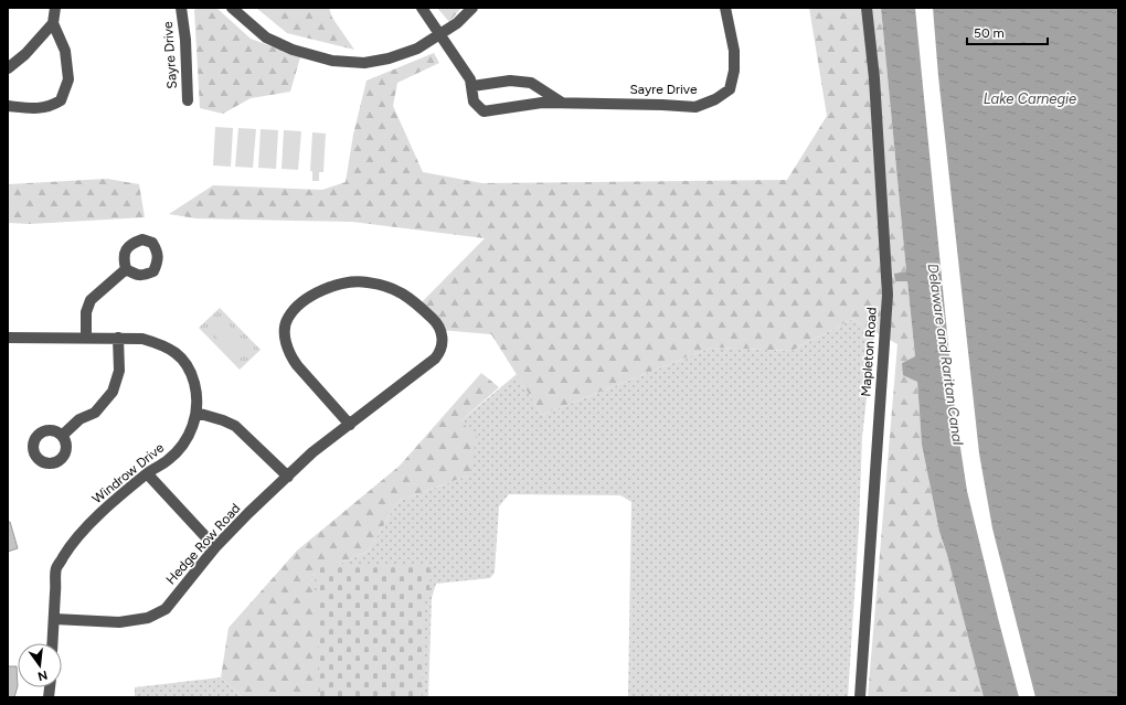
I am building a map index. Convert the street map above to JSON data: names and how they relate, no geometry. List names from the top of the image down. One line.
{"streets":{"street":["Sayre Drive","Mapleton Road","Windrow Drive","Hedge Row Road"]},"crossings":[["Windrow Drive","Hedge Row Road"]],"water":["Lake Carnegie","Delaware and Raritan Canal"],"scale_bar":"50 m","north":"bottom"}
